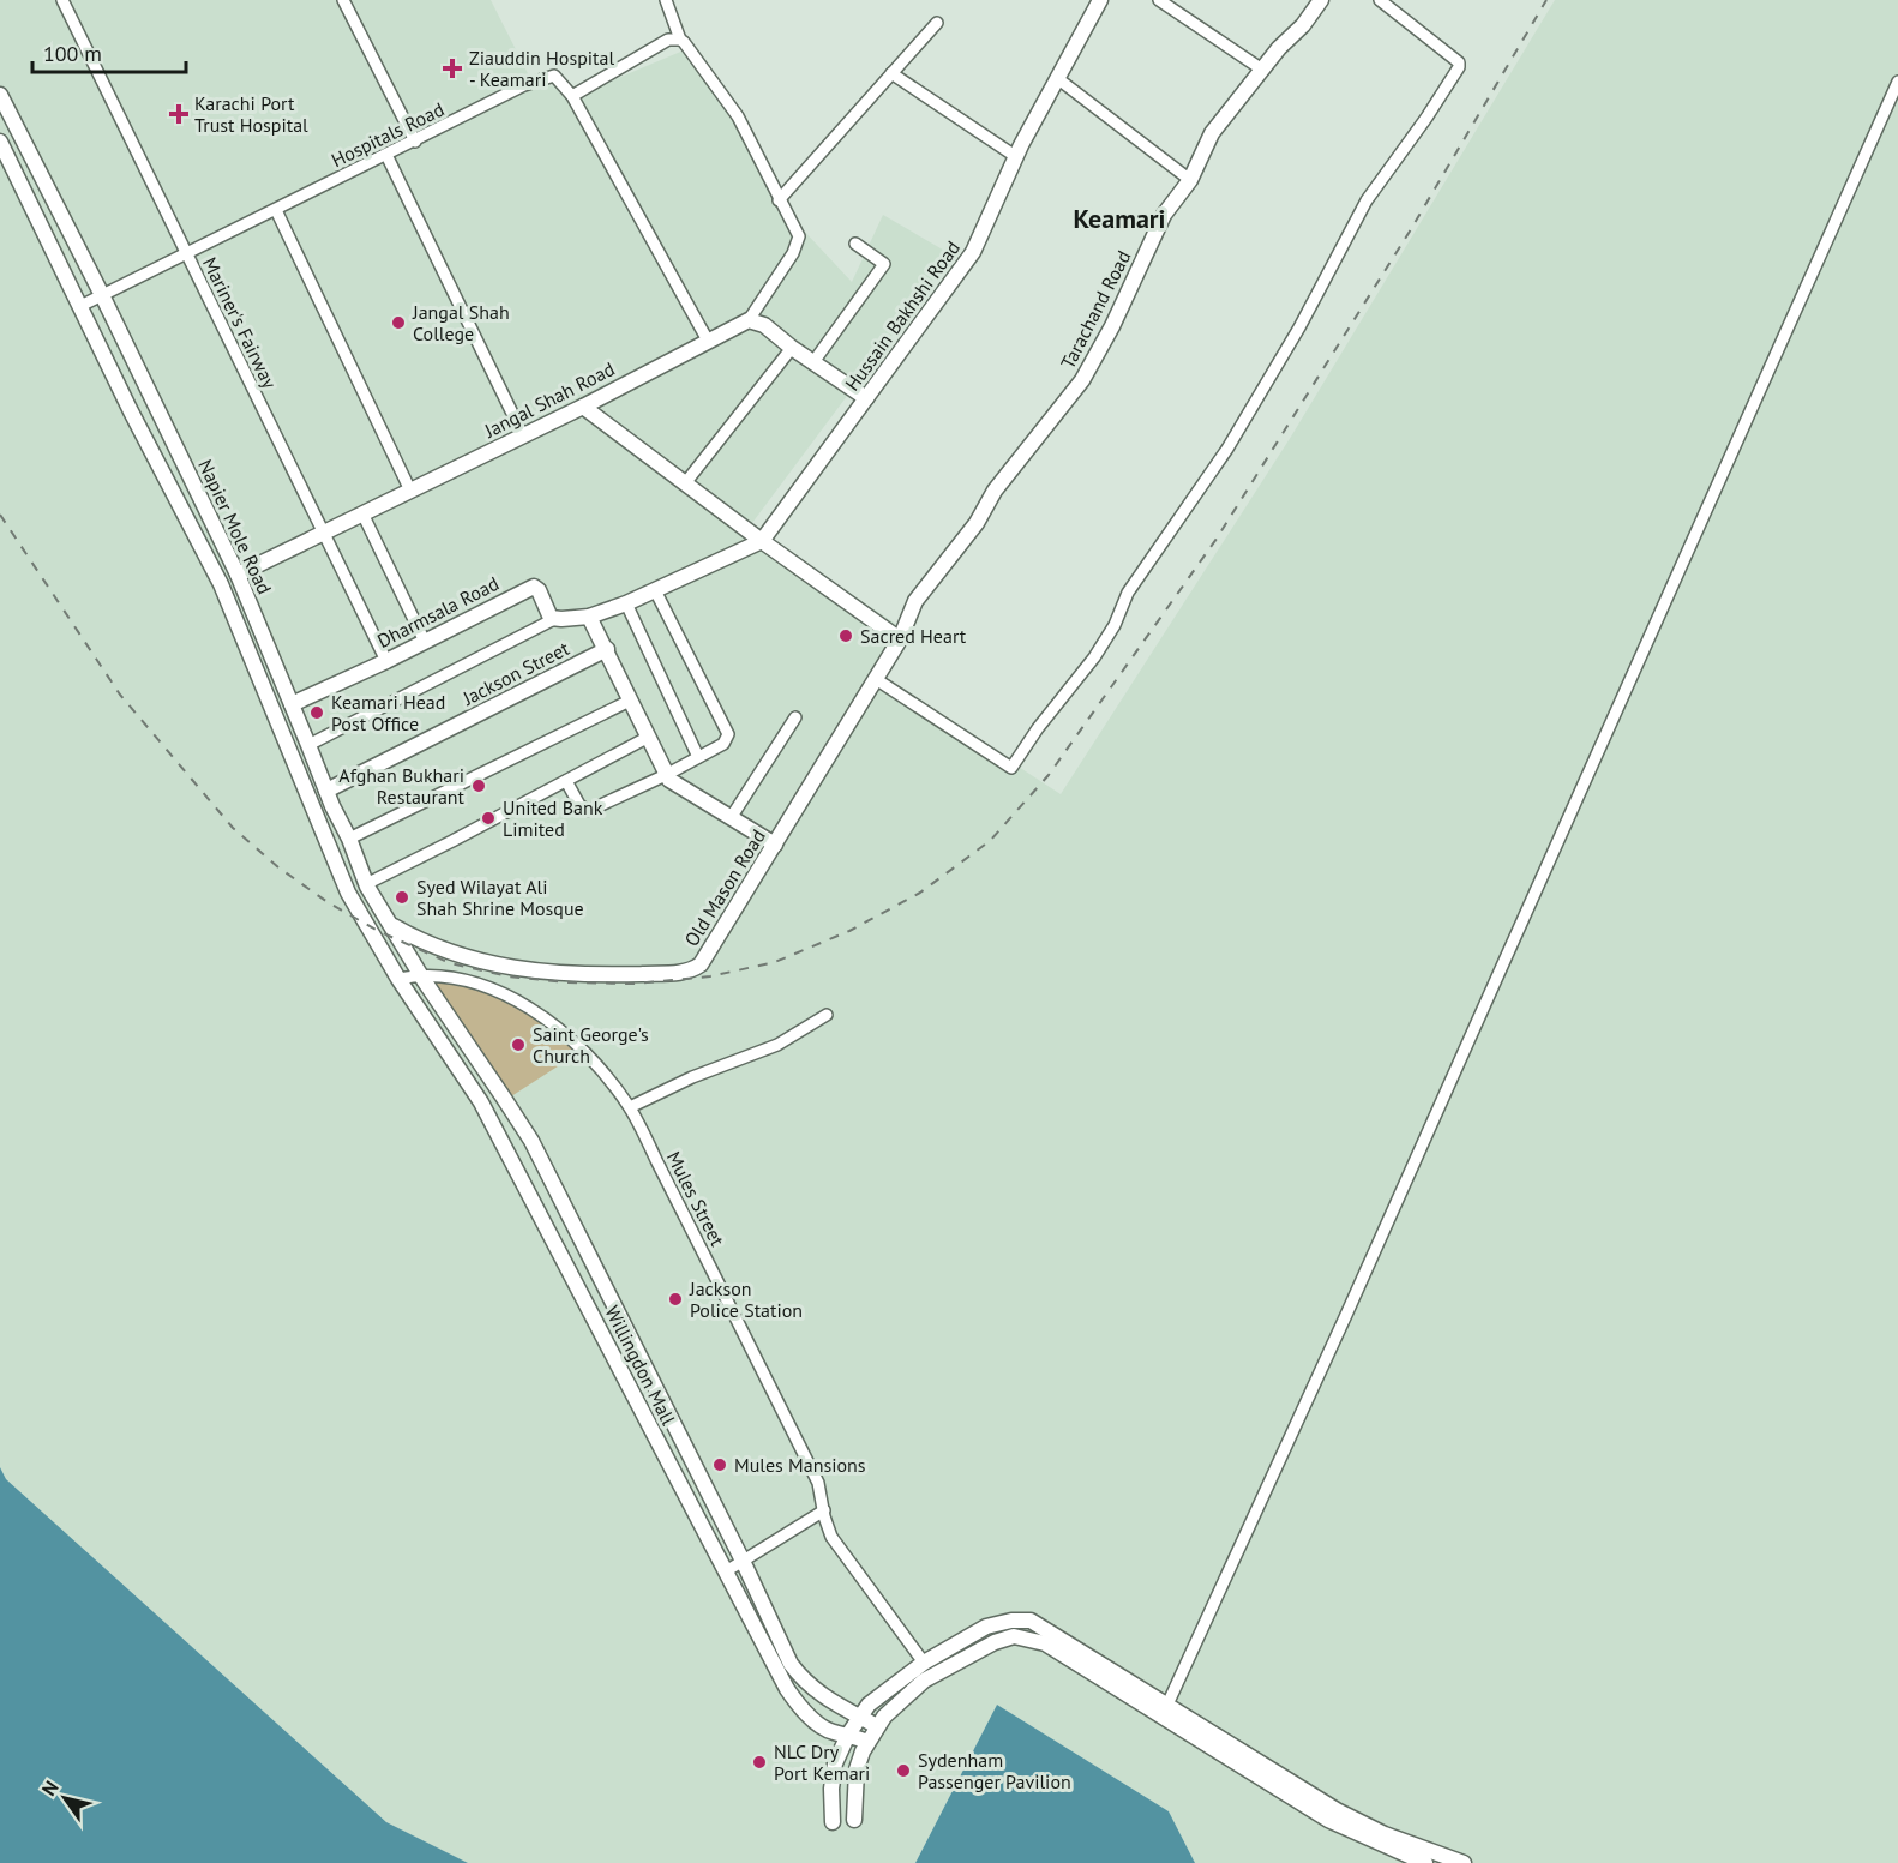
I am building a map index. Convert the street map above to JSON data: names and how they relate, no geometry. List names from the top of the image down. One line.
{"streets":{"main road":["Tarachand Road","Hussain Bakhshi Road","Jangal Shah Road","Napier Mole Road","Dharmsala Road","Jackson Street","Old Mason Road","Willingdon Mall"],"street":["Hospitals Road","Mariner's Fairway","Mules Street"]},"crossings":[["Hospitals Road","Mariner's Fairway"],["Hospitals Road","Jangal Shah Road"],["Hospitals Road","Napier Mole Road"],["Tarachand Road","Old Mason Road"],["Mariner's Fairway","Jangal Shah Road"],["Mariner's Fairway","Dharmsala Road"],["Jangal Shah Road","Napier Mole Road"],["Napier Mole Road","Dharmsala Road"],["Napier Mole Road","Jackson Street"],["Napier Mole Road","Old Mason Road"],["Napier Mole Road","Mules Street"],["Napier Mole Road","Willingdon Mall"],["Mules Street","Willingdon Mall"]],"districts":["Keamari"],"places":{"health":["Ziauddin Hospital - Keamari","Karachi Port Trust Hospital"],"other":["Jangal Shah College","Sacred Heart","Keamari Head Post Office","Afghan Bukhari Restaurant","United Bank Limited","Syed Wilayat Ali Shah Shrine Mosque","Saint George's Church","Jackson Police Station","Mules Mansions","NLC Dry Port Kemari","Sydenham Passenger Pavilion"]},"scale_bar":"100 m","north":"top left"}
